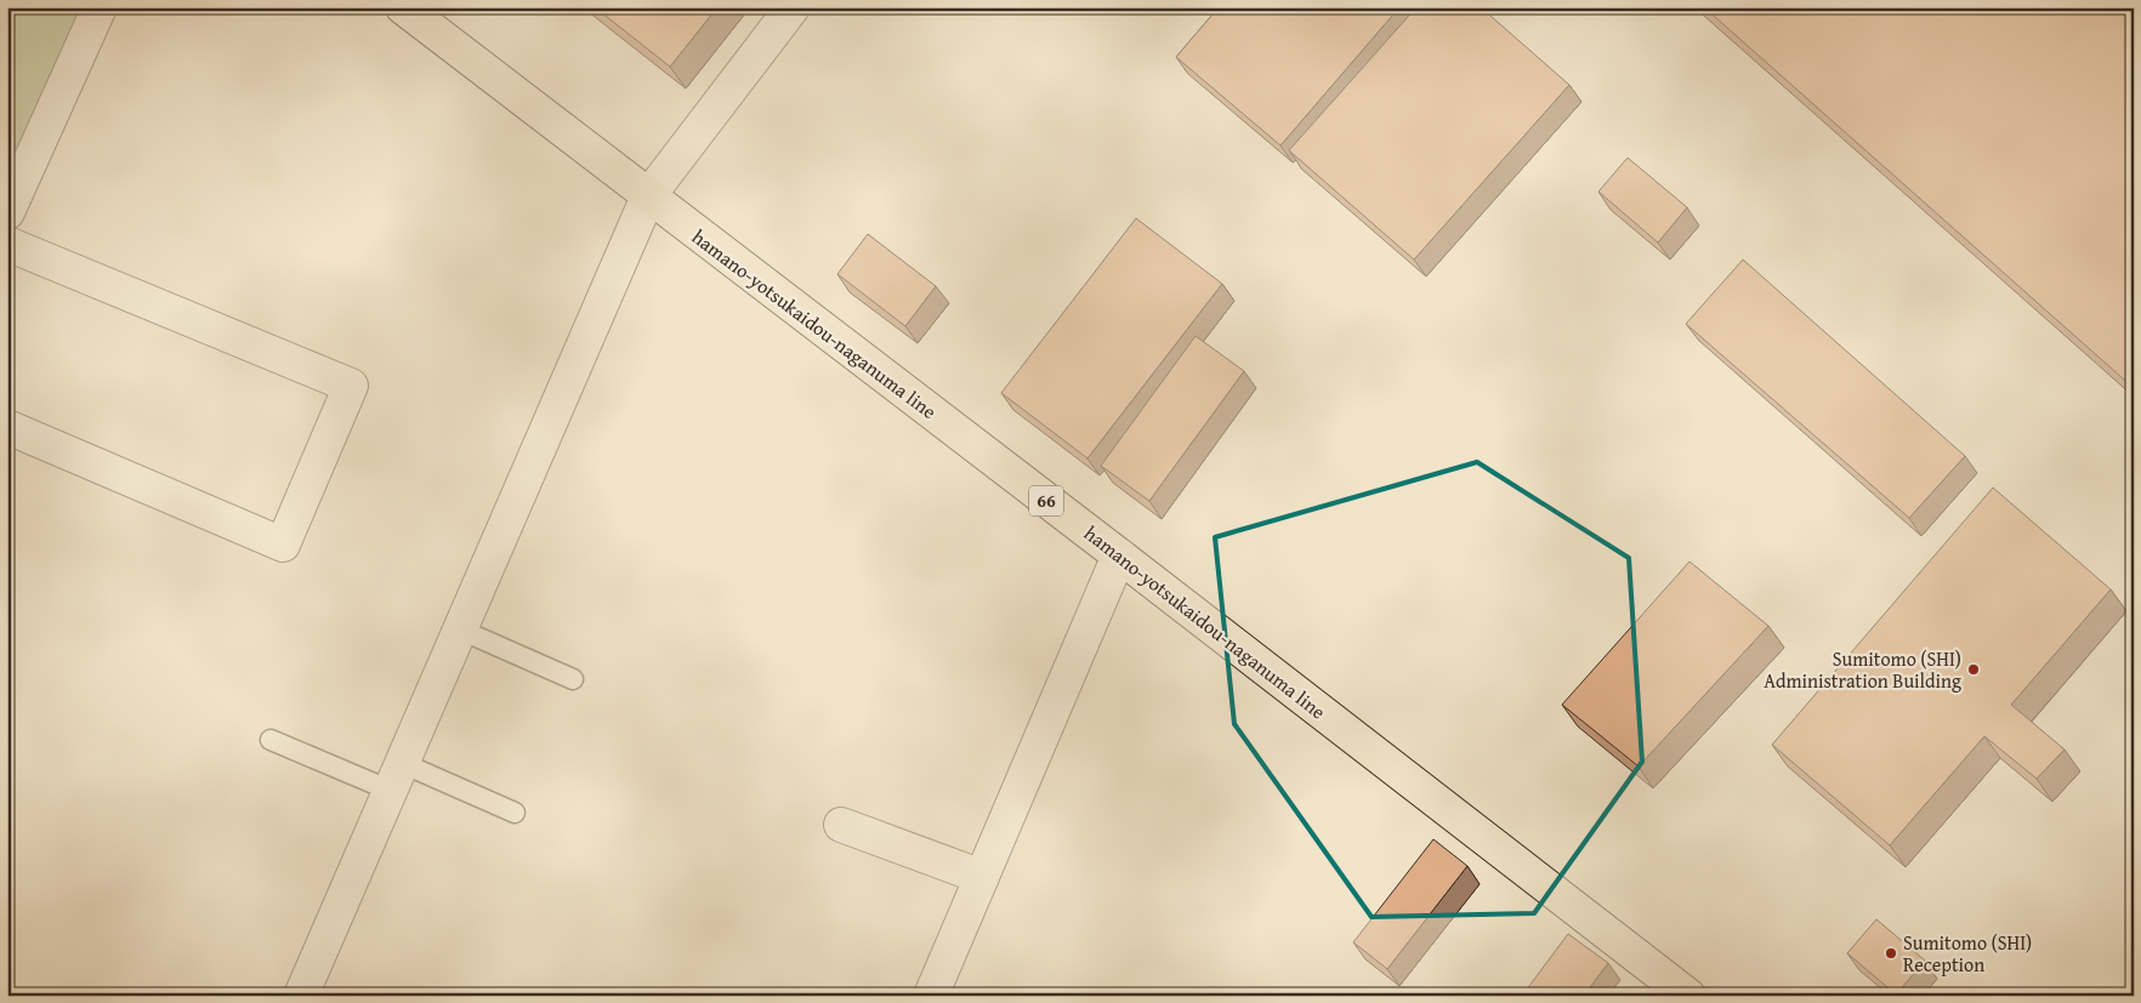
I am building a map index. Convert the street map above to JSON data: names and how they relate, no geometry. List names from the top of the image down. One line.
{"streets":{"main road":["hamano-yotsukaidou-naganuma line","66"]},"places":["Sumitomo (SHI) Administration Building","Sumitomo (SHI) Reception"]}
